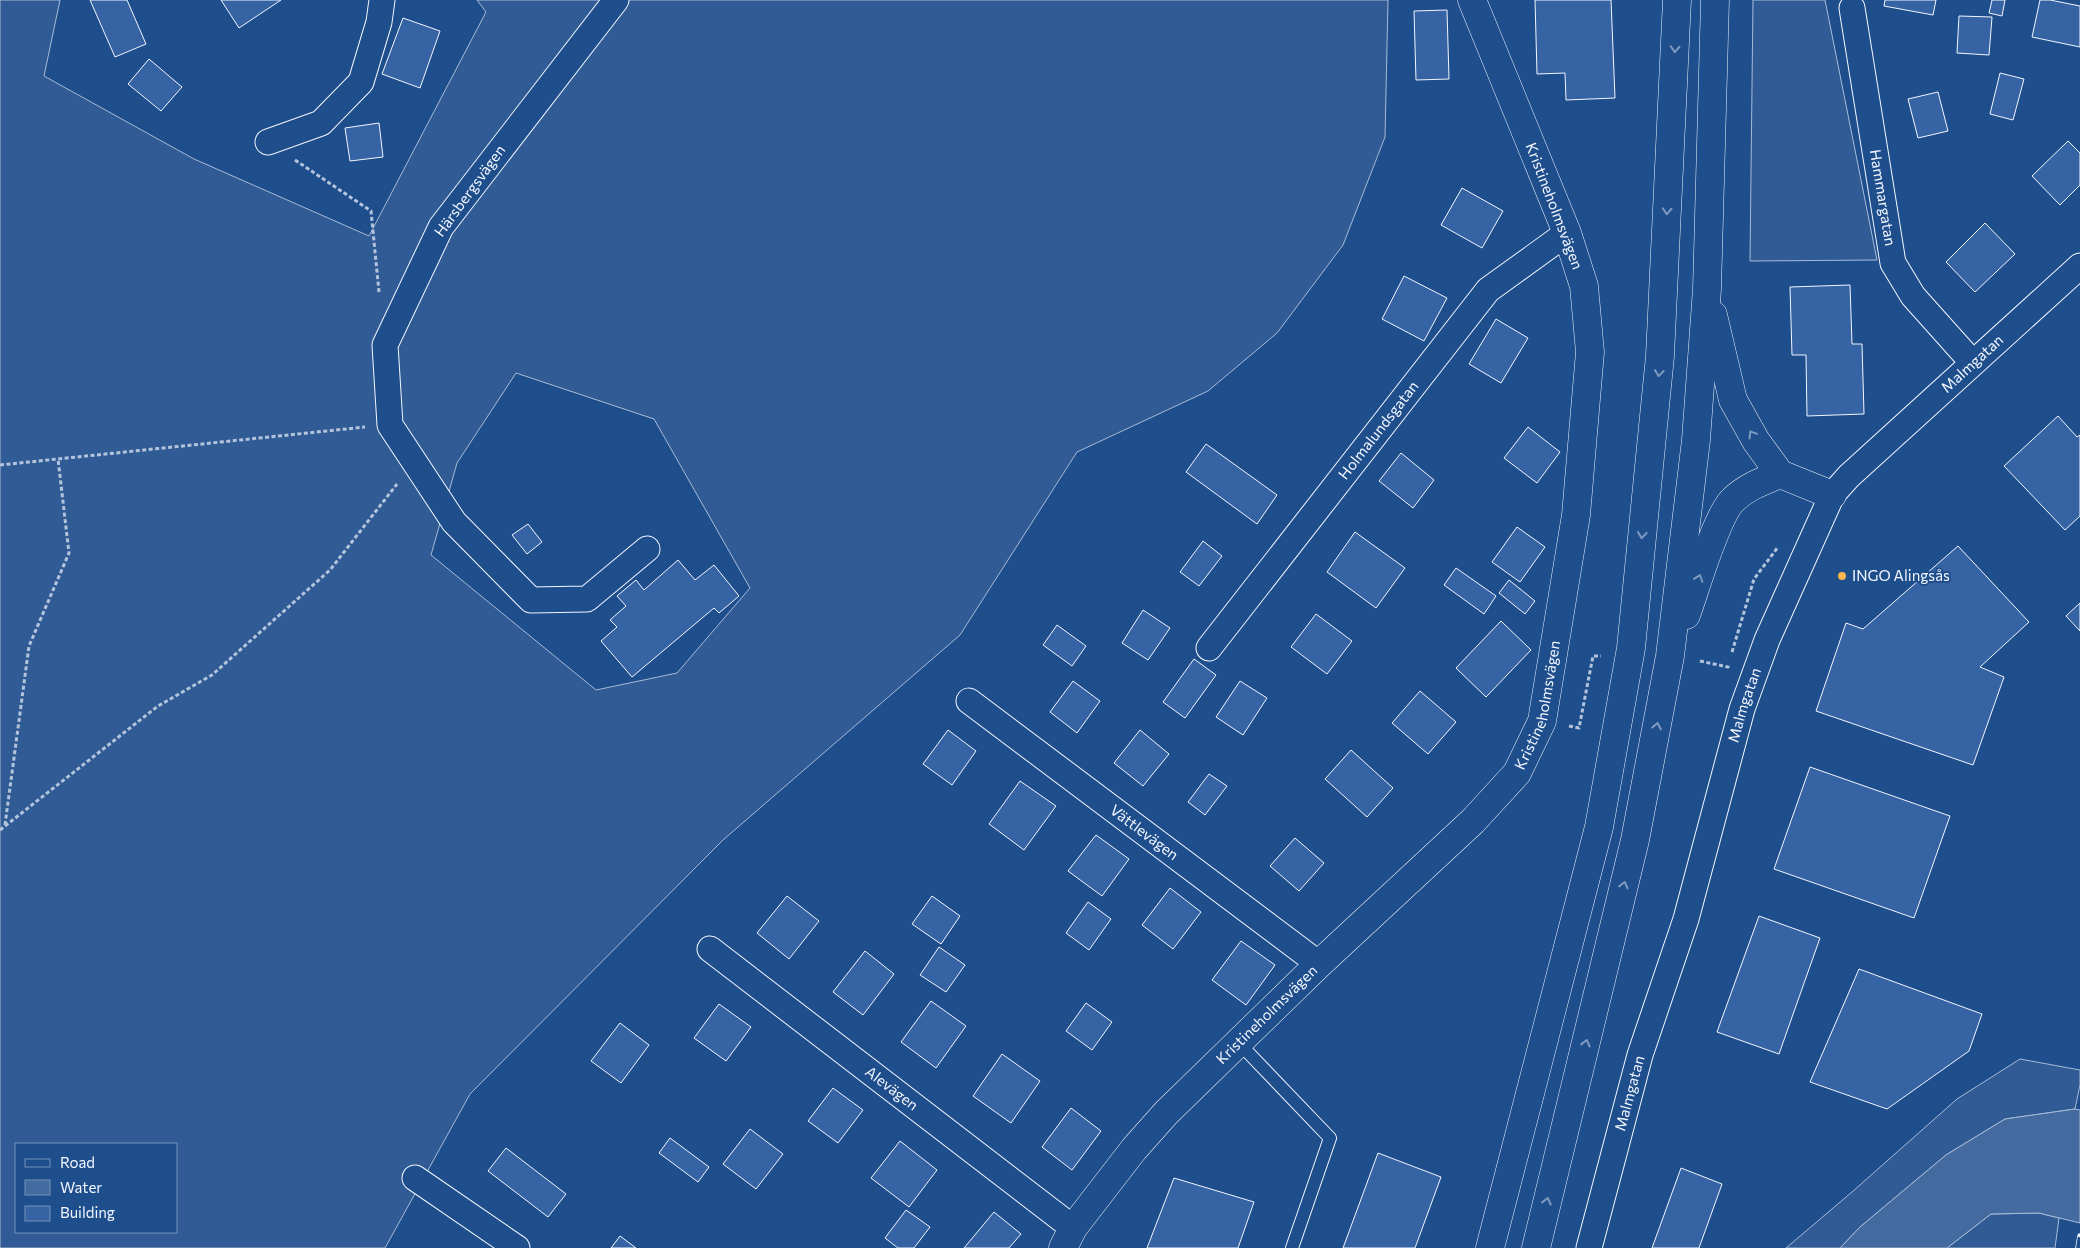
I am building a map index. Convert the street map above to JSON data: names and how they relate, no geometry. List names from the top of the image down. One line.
{"streets":{"main road":["Kristineholmsvägen"],"street":["Härsbergsvägen","Hammargatan","Malmgatan","Holmalundsgatan","Vättlevägen","Alevägen"]},"crossings":[["Hammargatan","Malmgatan"],["Kristineholmsvägen","Holmalundsgatan"],["Kristineholmsvägen","Vättlevägen"],["Kristineholmsvägen","Alevägen"]],"places":["INGO Alingsås"],"legend":["Road","Water","Building"]}
